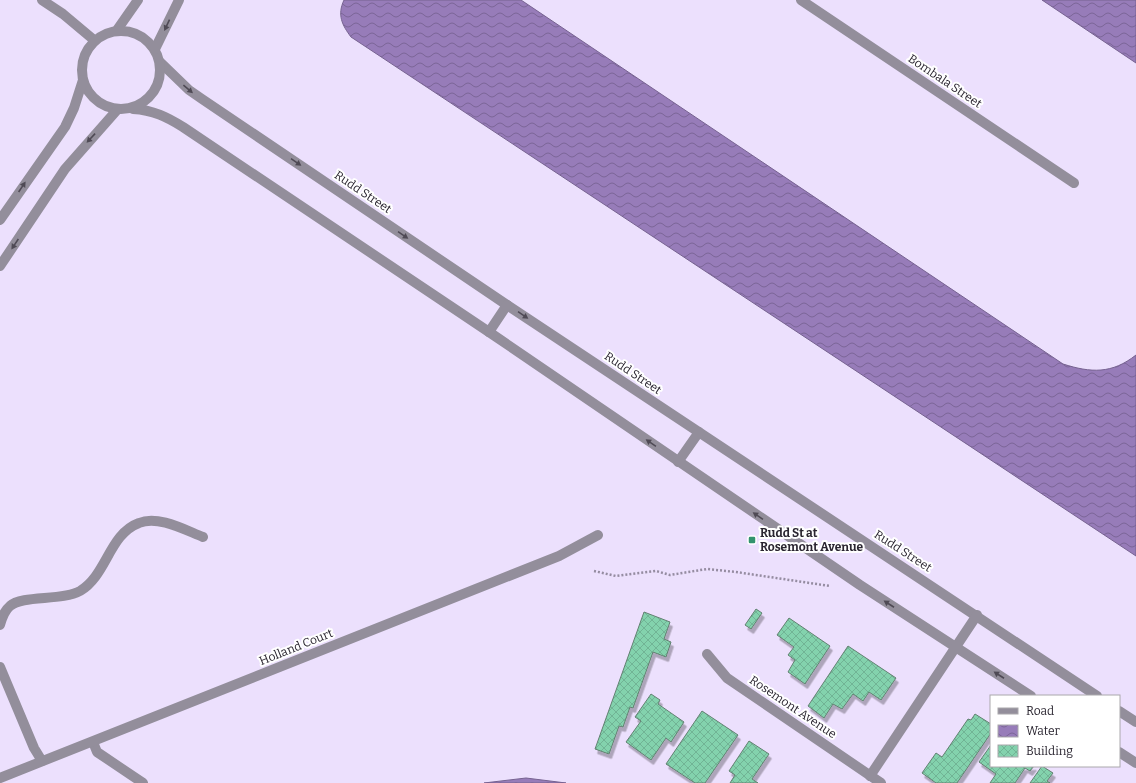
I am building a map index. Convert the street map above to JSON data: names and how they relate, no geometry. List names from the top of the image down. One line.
{"streets":{"street":["Bombala Street","Rudd Street","Holland Court","Rosemont Avenue"]},"places":{"transit":["Rudd St at Rosemont Avenue"]},"legend":["Road","Water","Building"]}
